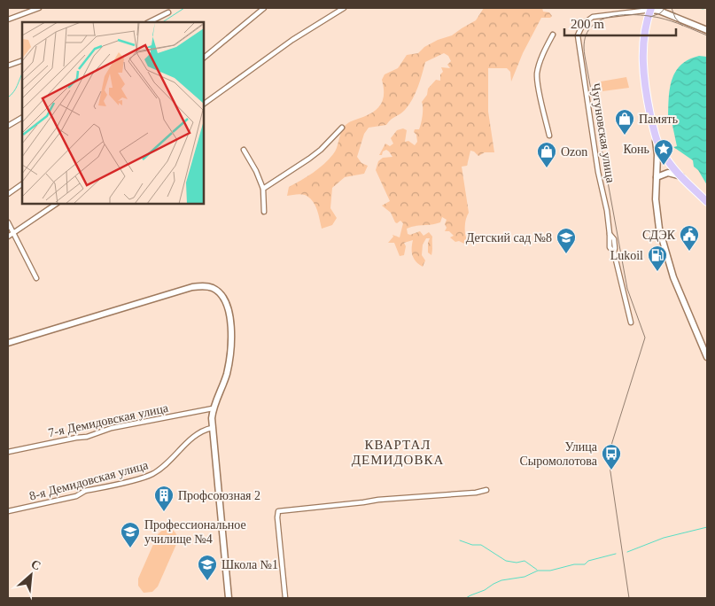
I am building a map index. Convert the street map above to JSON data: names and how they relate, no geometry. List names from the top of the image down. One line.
{"streets":{"street":["Чугуновская улица","7-я Демидовская улица","8-я Демидовская улица"]},"districts":["КВАРТАЛ ДЕМИДОВКА"],"places":{"shop":["Память","Ozon"],"place":["Конь"],"public building":["СДЭК"],"school or university":["Детский сад №8","Профессиональное училище №4","Школа №1"],"fuel station":["Lukoil"],"bus stop":["Улица Сыромолотова"],"building":["Профсоюзная 2"]},"scale_bar":"200 m","north":"top right"}
